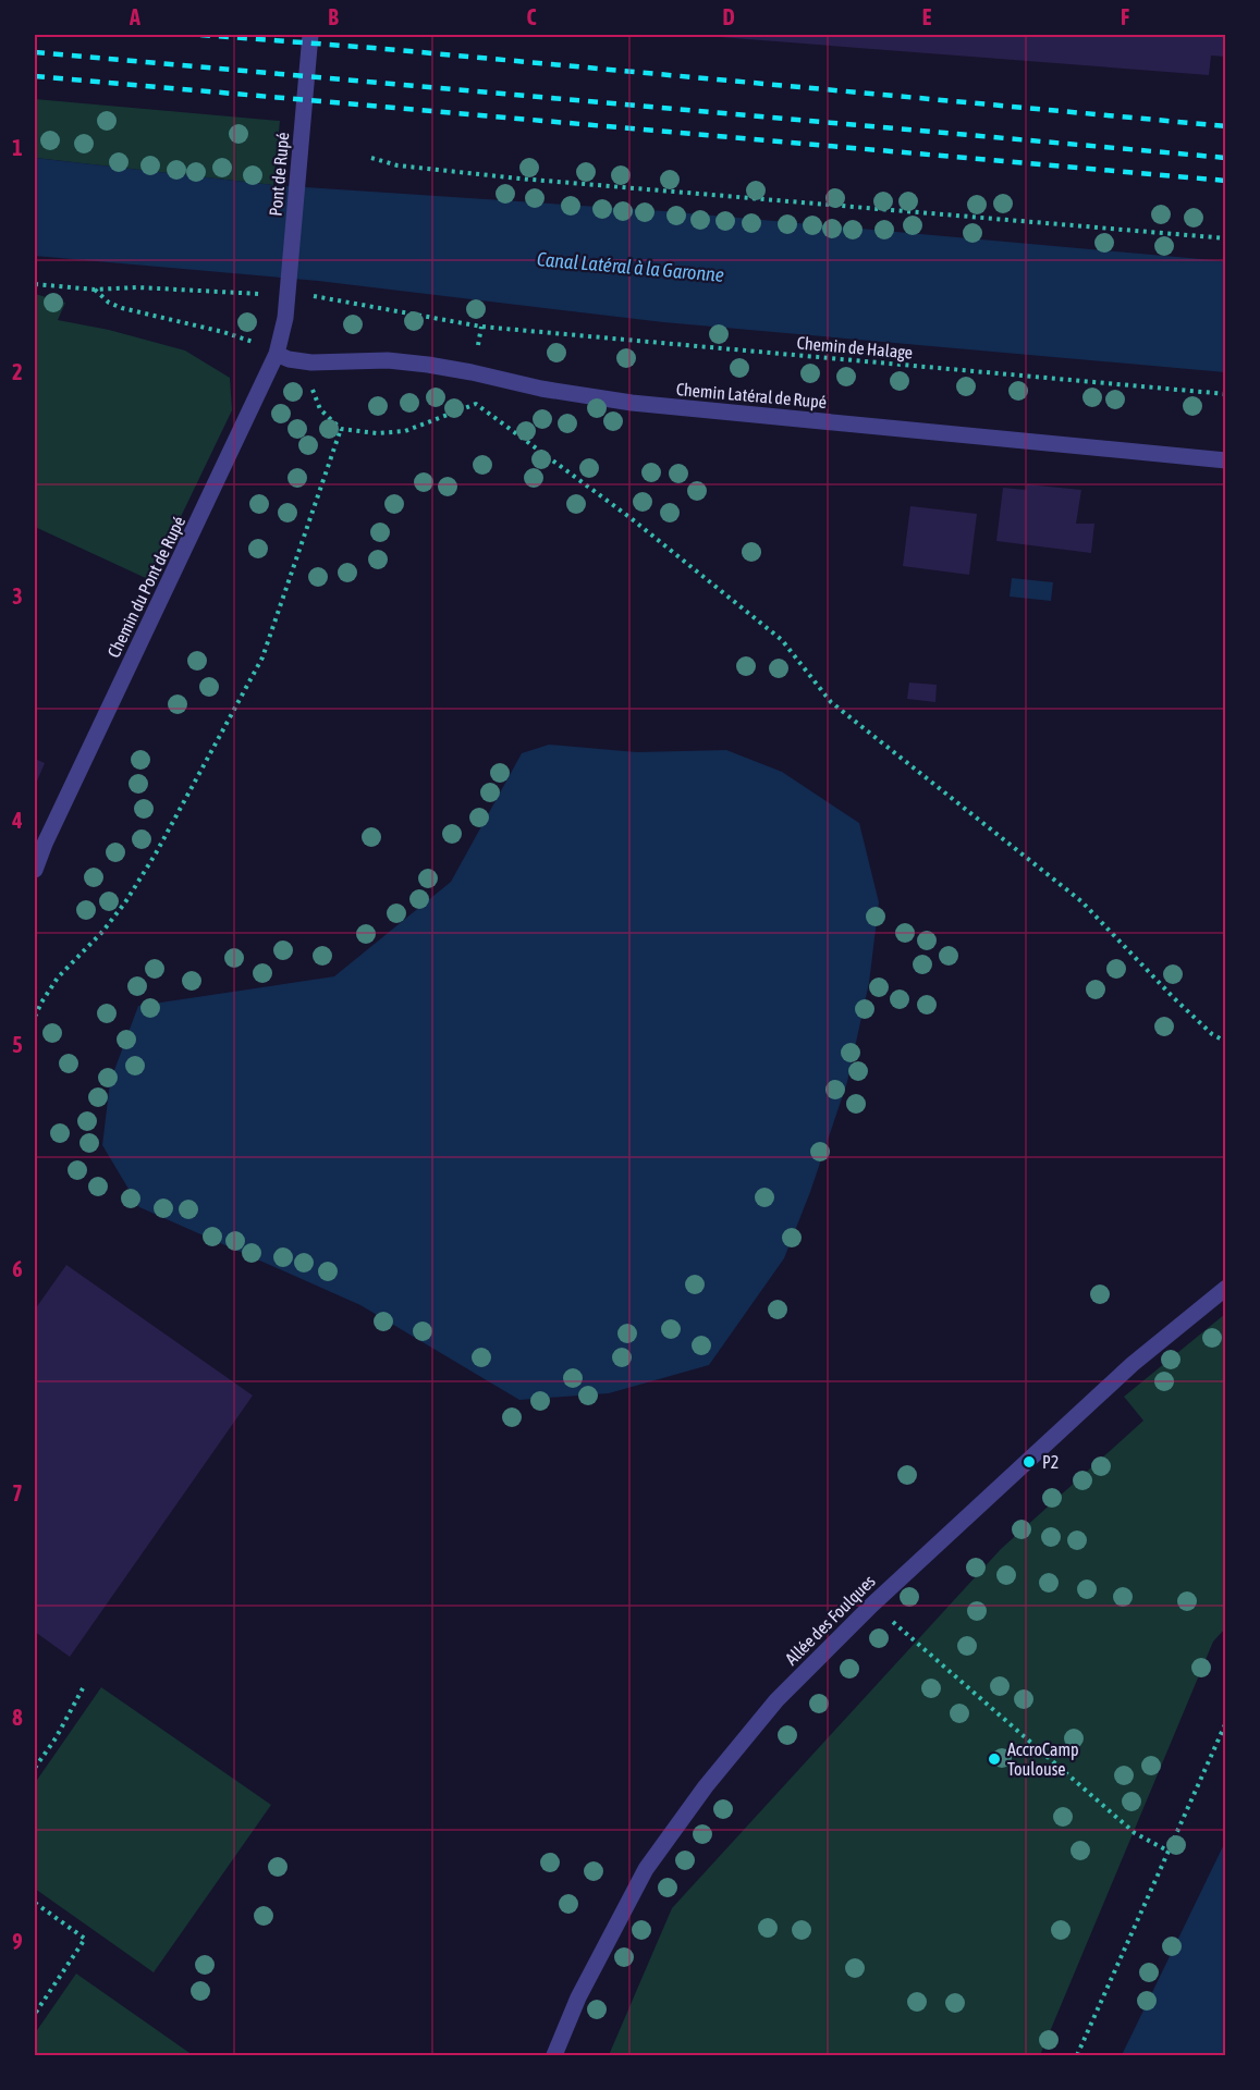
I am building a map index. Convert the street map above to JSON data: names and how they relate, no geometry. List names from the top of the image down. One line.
{"streets":{"street":["Pont de Rupé","Chemin Latéral de Rupé","Chemin du Pont de Rupé","Allée des Foulques"],"path":["Chemin de Halage"]},"crossings":[["Pont de Rupé","Chemin du Pont de Rupé"],["Chemin Latéral de Rupé","Chemin du Pont de Rupé"]],"water":["Canal Latéral à la Garonne"],"places":["P2","AccroCamp Toulouse"],"grid":{"columns":["A","B","C","D","E","F"],"rows":["1","2","3","4","5","6","7","8","9"]}}
